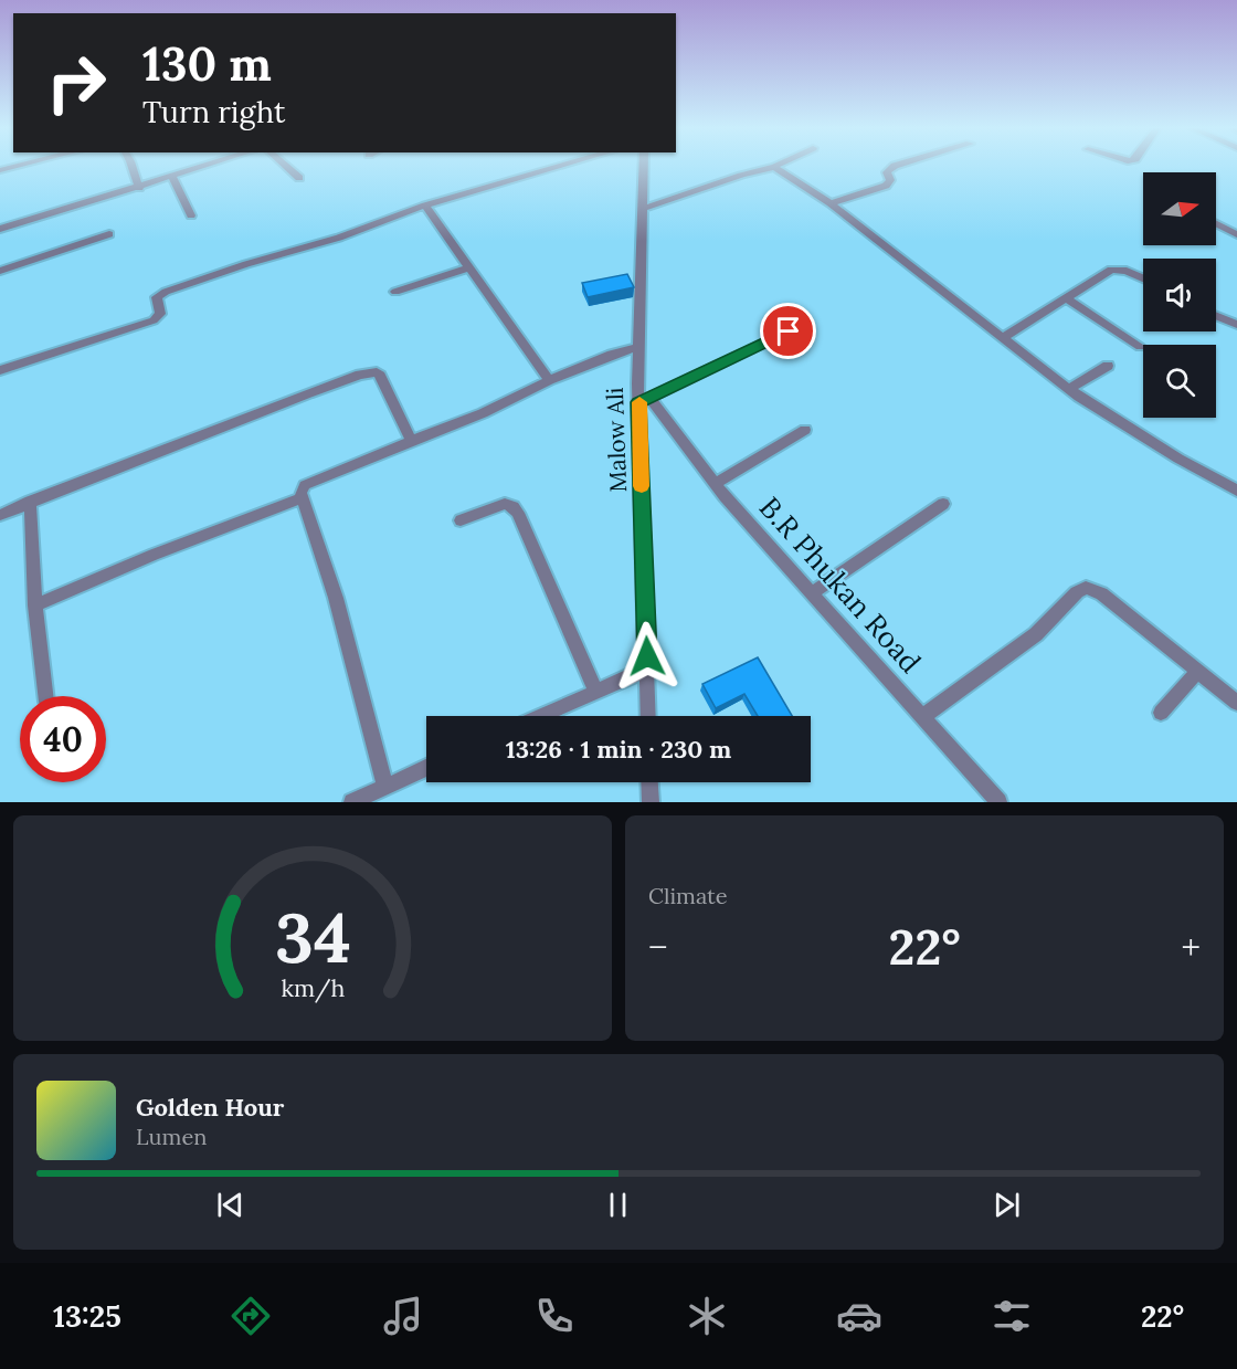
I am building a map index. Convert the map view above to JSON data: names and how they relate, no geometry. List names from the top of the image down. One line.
{"streets":{"street":["Malow Ali","B.R Phukan Road"]},"crossings":[["Malow Ali","B.R Phukan Road"]],"north":"right","page":{"turn":["130 m","Turn right"],"limit":"40","trip":"13:26 · 1 min · 230 m","tile":"Climate","heat":["−","22°","+"],"song":["Golden Hour","Lumen"],"tabs":["13:25","22°"],"gauge":["34","km/h"]}}
